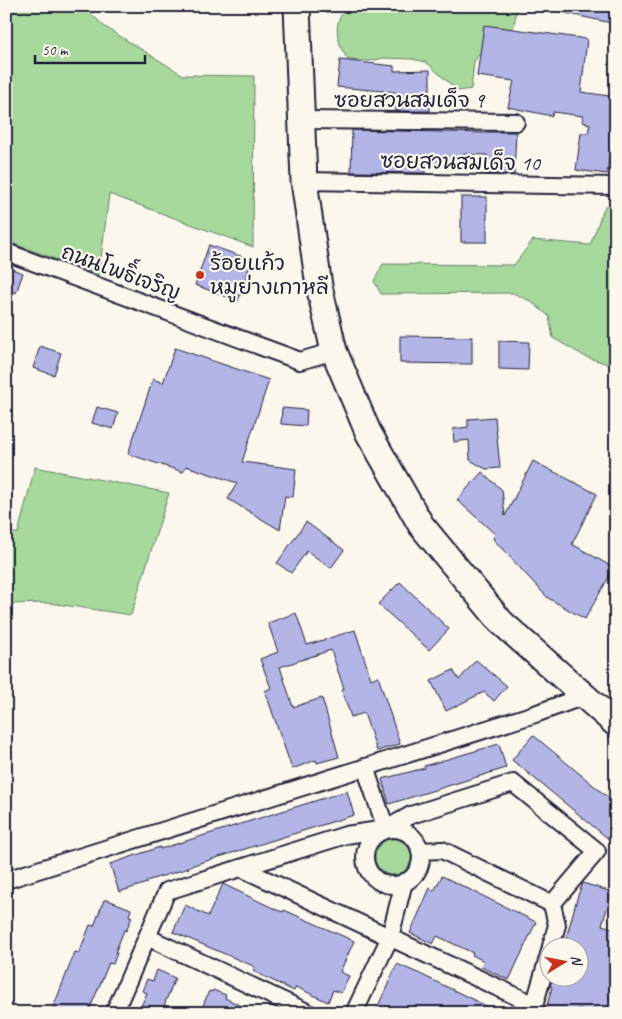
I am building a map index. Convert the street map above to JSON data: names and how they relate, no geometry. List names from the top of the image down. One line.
{"streets":{"street":["ซอยสวนสมเด็จ 9","ซอยสวนสมเด็จ 10","ถนนโพธิ์เจริญ"]},"places":["ร้อยแก้ว หมูย่างเกาหลี"],"scale_bar":"50 m","north":"right"}
